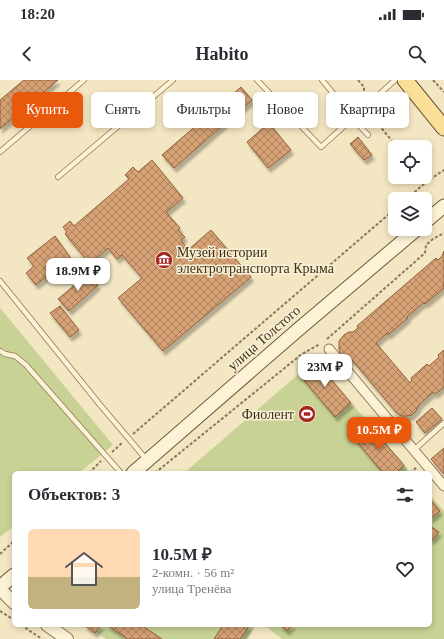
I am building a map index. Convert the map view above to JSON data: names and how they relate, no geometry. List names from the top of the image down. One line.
{"streets":{"main road":["улица Толстого"]},"places":{"museum":["Музей истории электротранспорта Крыма"],"sports":["Фиолент"]},"page":{"status":"18:20","header":"Habito","chip":["Купить","Снять","Фильтры","Новое","Квартира"],"price":["18.9M ₽","23M ₽","10.5M ₽"],"heading":"Объектов: 3","list":[{"name":"10.5M ₽","note":"2-комн. · 56 m² · улица Тренёва"}]}}
